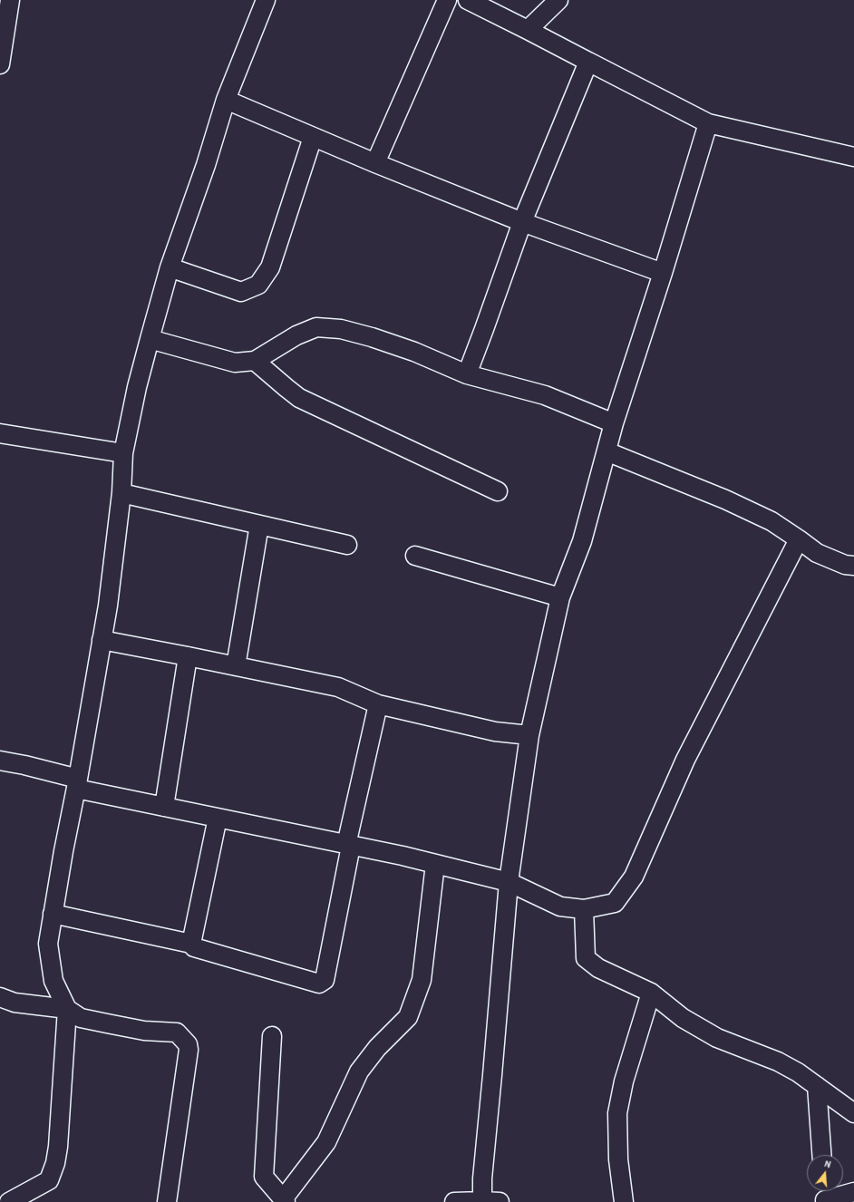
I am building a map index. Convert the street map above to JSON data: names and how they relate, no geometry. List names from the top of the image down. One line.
{"north":"top"}
